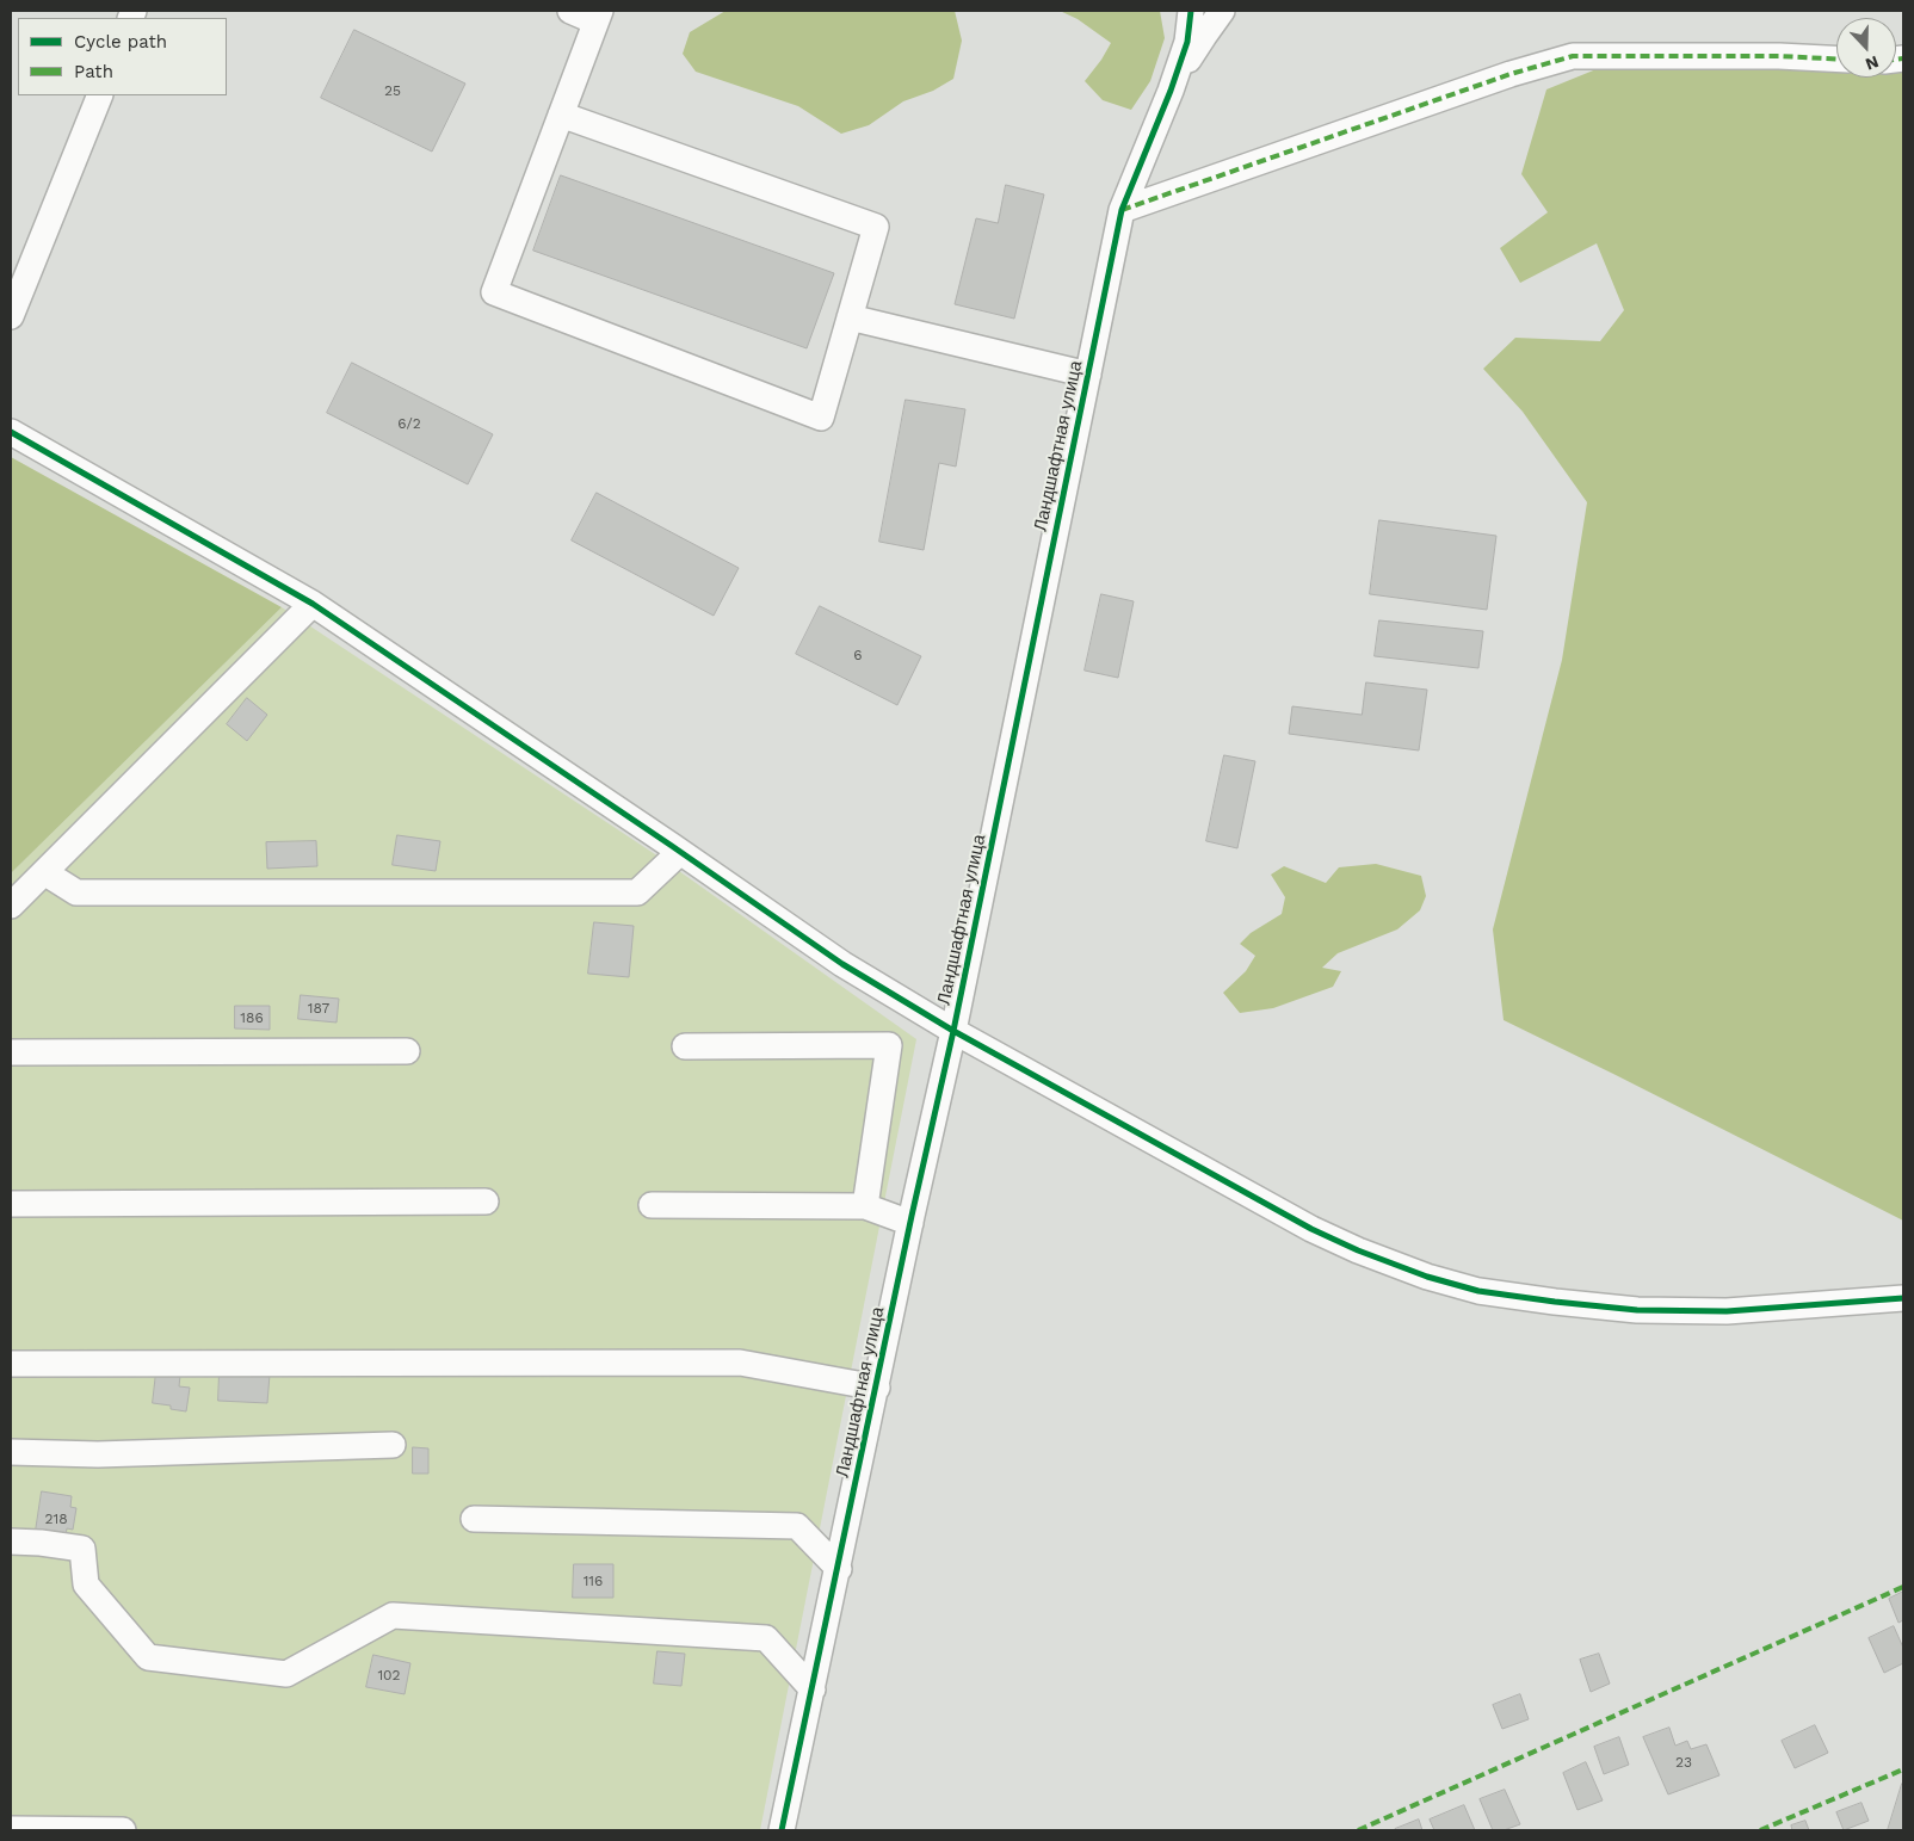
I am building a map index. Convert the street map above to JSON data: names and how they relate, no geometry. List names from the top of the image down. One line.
{"streets":{"street":["Ландшафтная улица"]},"house_numbers":["25","6/2","6","187","186","218","116","102","23"],"legend":["Cycle path","Path"],"north":"bottom"}
